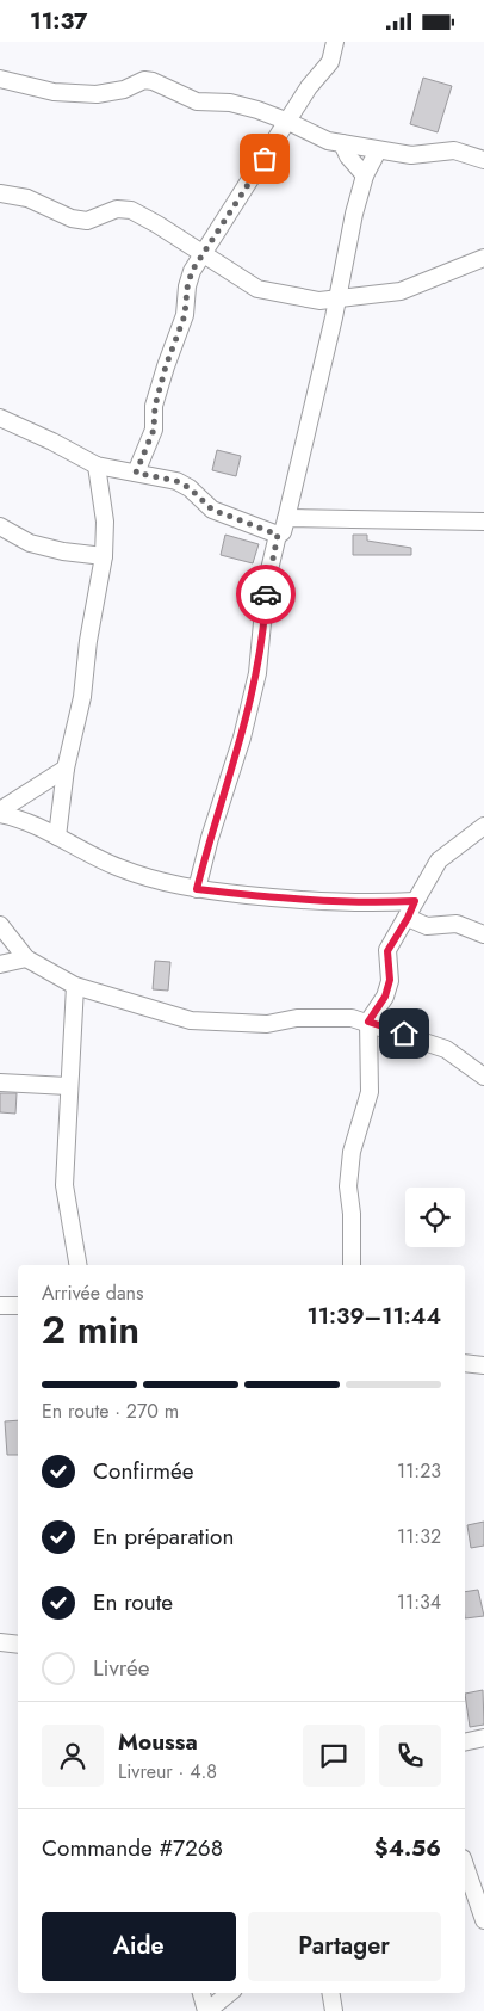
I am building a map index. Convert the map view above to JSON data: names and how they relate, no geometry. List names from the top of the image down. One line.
{"page":{"status":"11:37","heading":["2 min","Arrivée dans","11:39–11:44"],"panel":["Moussa","Livreur · 4.8","Commande #7268","$4.56"],"bar":"En route · 270 m","list":[["Confirmée","11:23"],["En préparation","11:32"],["En route","11:34"],"Livrée"],"buttons":["Aide","Partager"]}}
